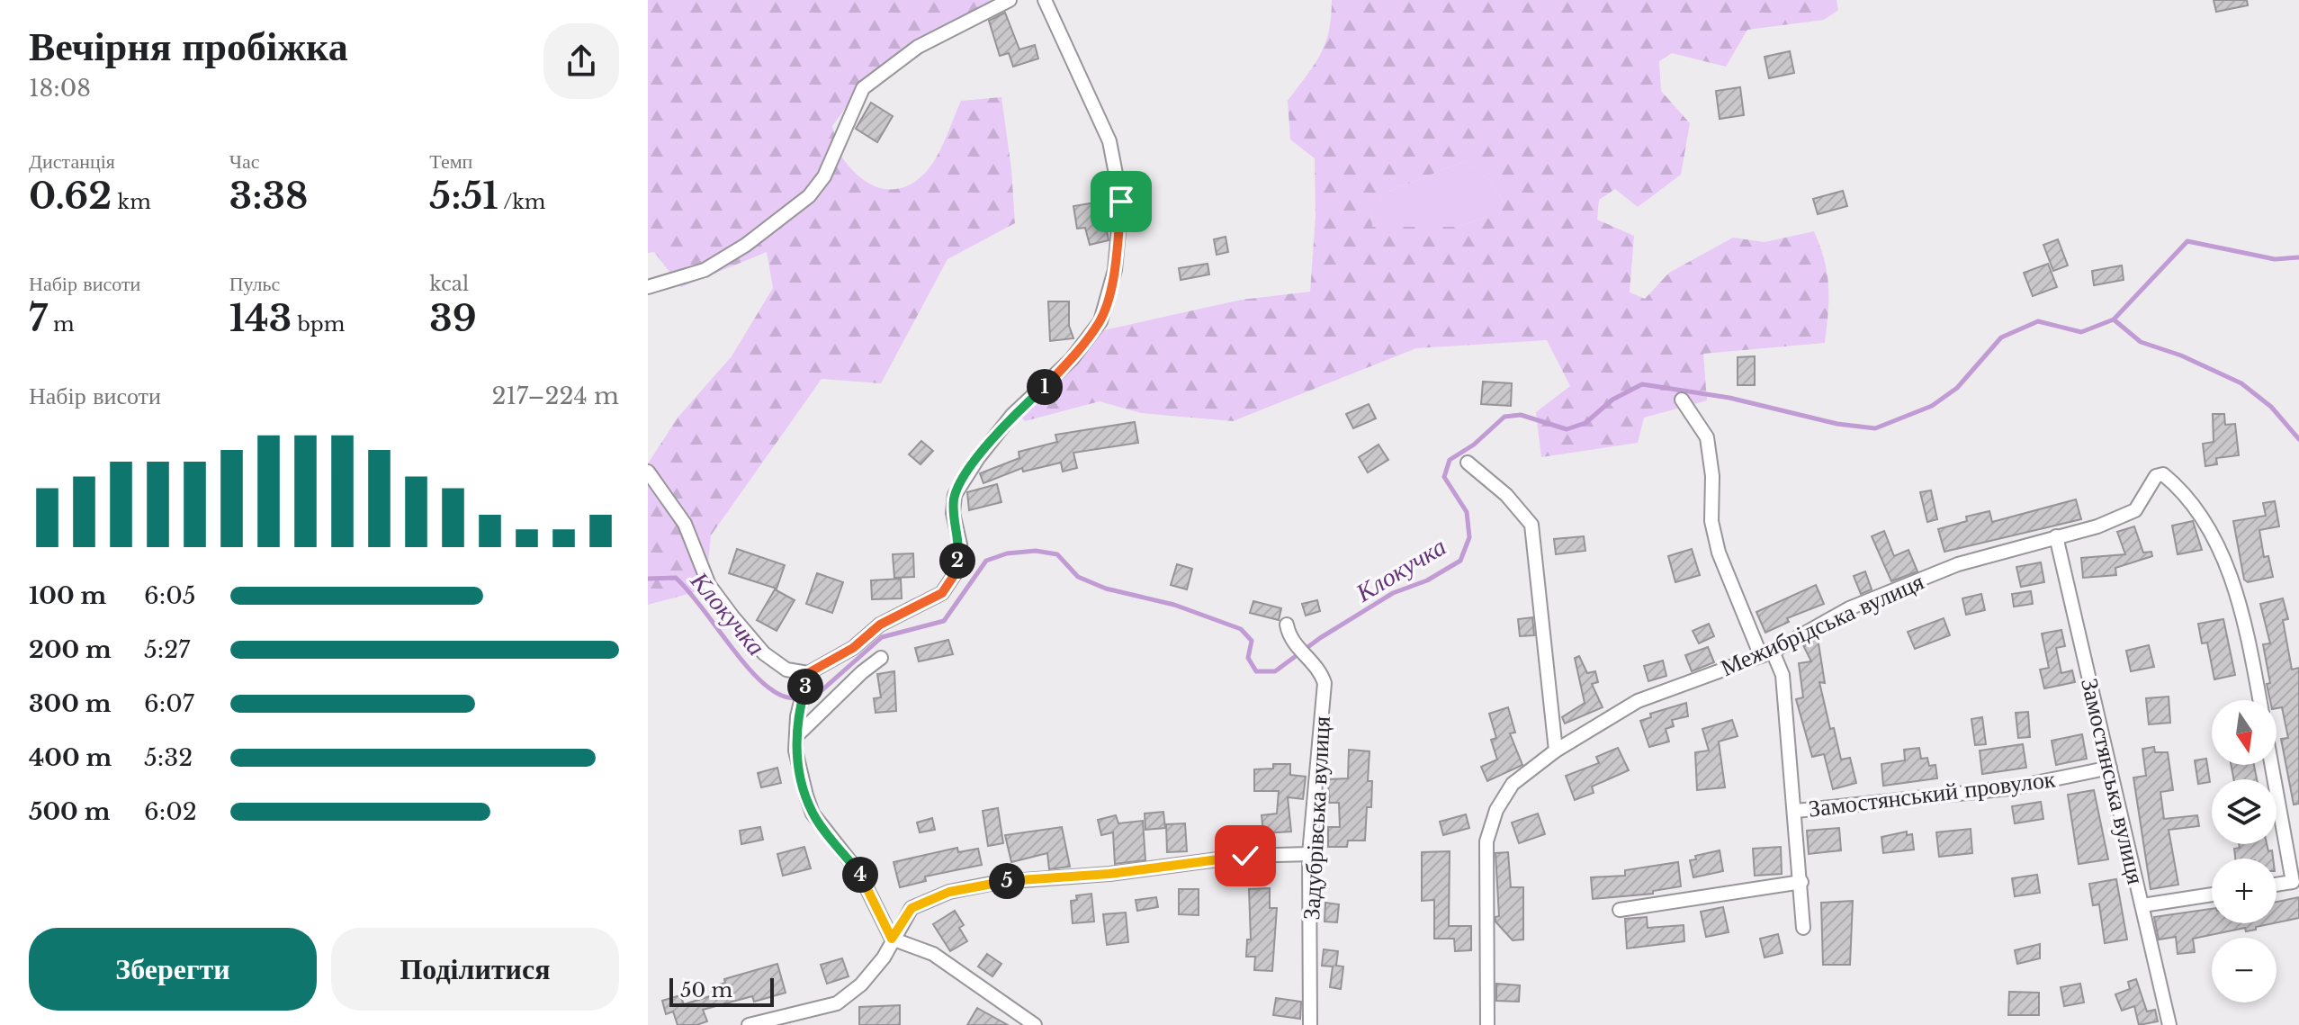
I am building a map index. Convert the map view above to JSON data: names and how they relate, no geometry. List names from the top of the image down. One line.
{"streets":{"street":["Межибрідська вулиця","Замостянська вулиця","Замостянський провулок","Задубрівська вулиця"]},"crossings":[["Межибрідська вулиця","Замостянська вулиця"],["Замостянська вулиця","Замостянський провулок"]],"water":["Клокучка"],"scale_bar":"50 m","north":"bottom","page":{"heading":["Вечірня пробіжка","18:08"],"stats":[["Дистанція","0.62 km"],["Час","3:38"],["Темп","5:51 /km"],["Набір висоти","7 m"],["Пульс","143 bpm"],["kcal","39"]],"chart":["Набір висоти","217–224 m"],"pins":["1","2","3","4","5"],"list":[{"name":"100 m","note":"6:05"},{"name":"200 m","note":"5:27"},{"name":"300 m","note":"6:07"},{"name":"400 m","note":"5:32"},{"name":"500 m","note":"6:02"}],"map_buttons":["+","−"],"buttons":["Зберегти","Поділитися"],"scale":"50 m"}}
